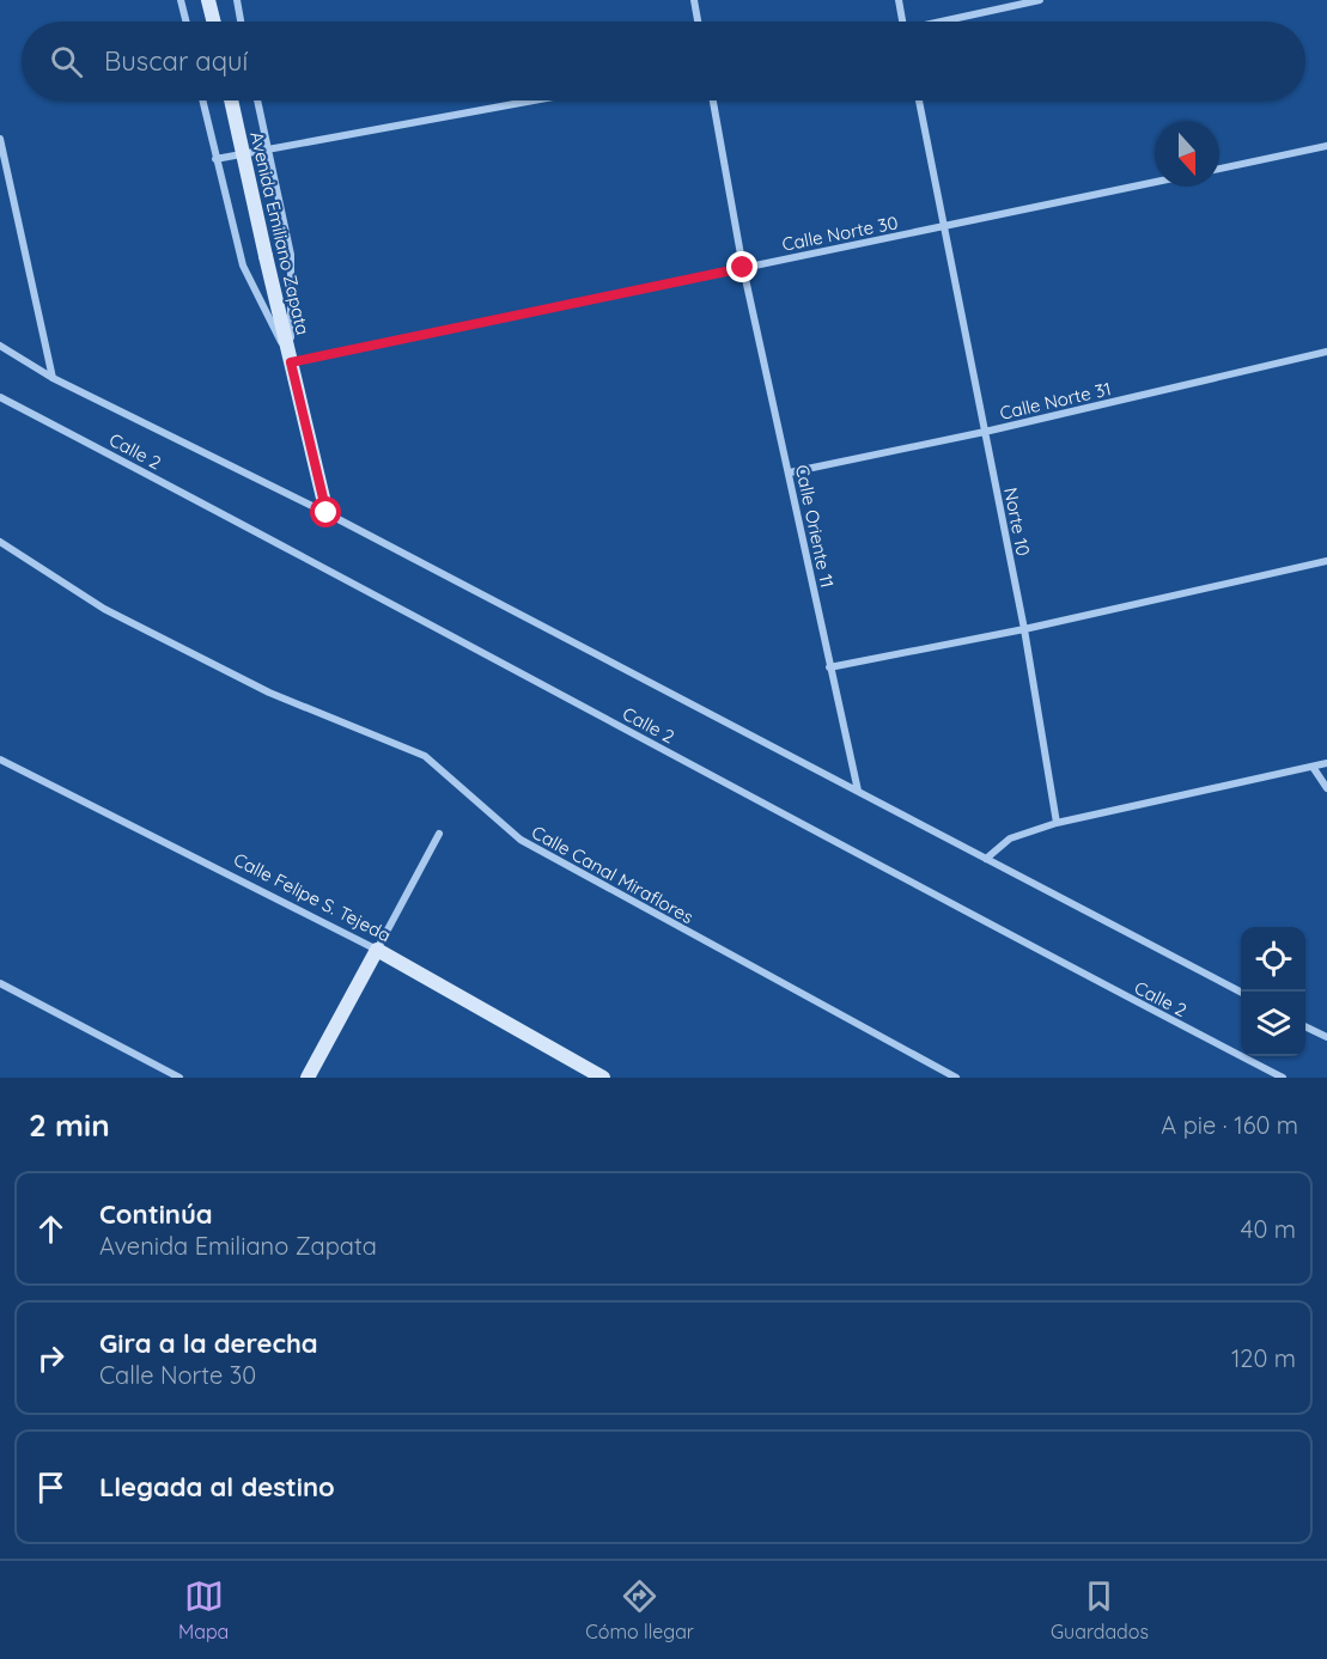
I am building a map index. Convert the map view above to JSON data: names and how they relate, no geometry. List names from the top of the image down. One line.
{"streets":{"street":["Avenida Emiliano Zapata","Calle Norte 30","Calle Norte 31","Calle 2","Norte 10","Calle Oriente 11","Calle Canal Miraflores","Calle Felipe S. Tejeda"]},"crossings":[["Avenida Emiliano Zapata","Calle Norte 30"],["Calle Norte 30","Norte 10"],["Calle Norte 30","Calle Oriente 11"],["Calle Norte 31","Norte 10"],["Calle Norte 31","Calle Oriente 11"]],"north":"bottom","page":{"search":"Buscar aquí","heading":["2 min","A pie · 160 m"],"list":[["Continúa","Avenida Emiliano Zapata","40 m"],["Gira a la derecha","Calle Norte 30","120 m"],"Llegada al destino"],"nav":["Mapa","Cómo llegar","Guardados"]}}
